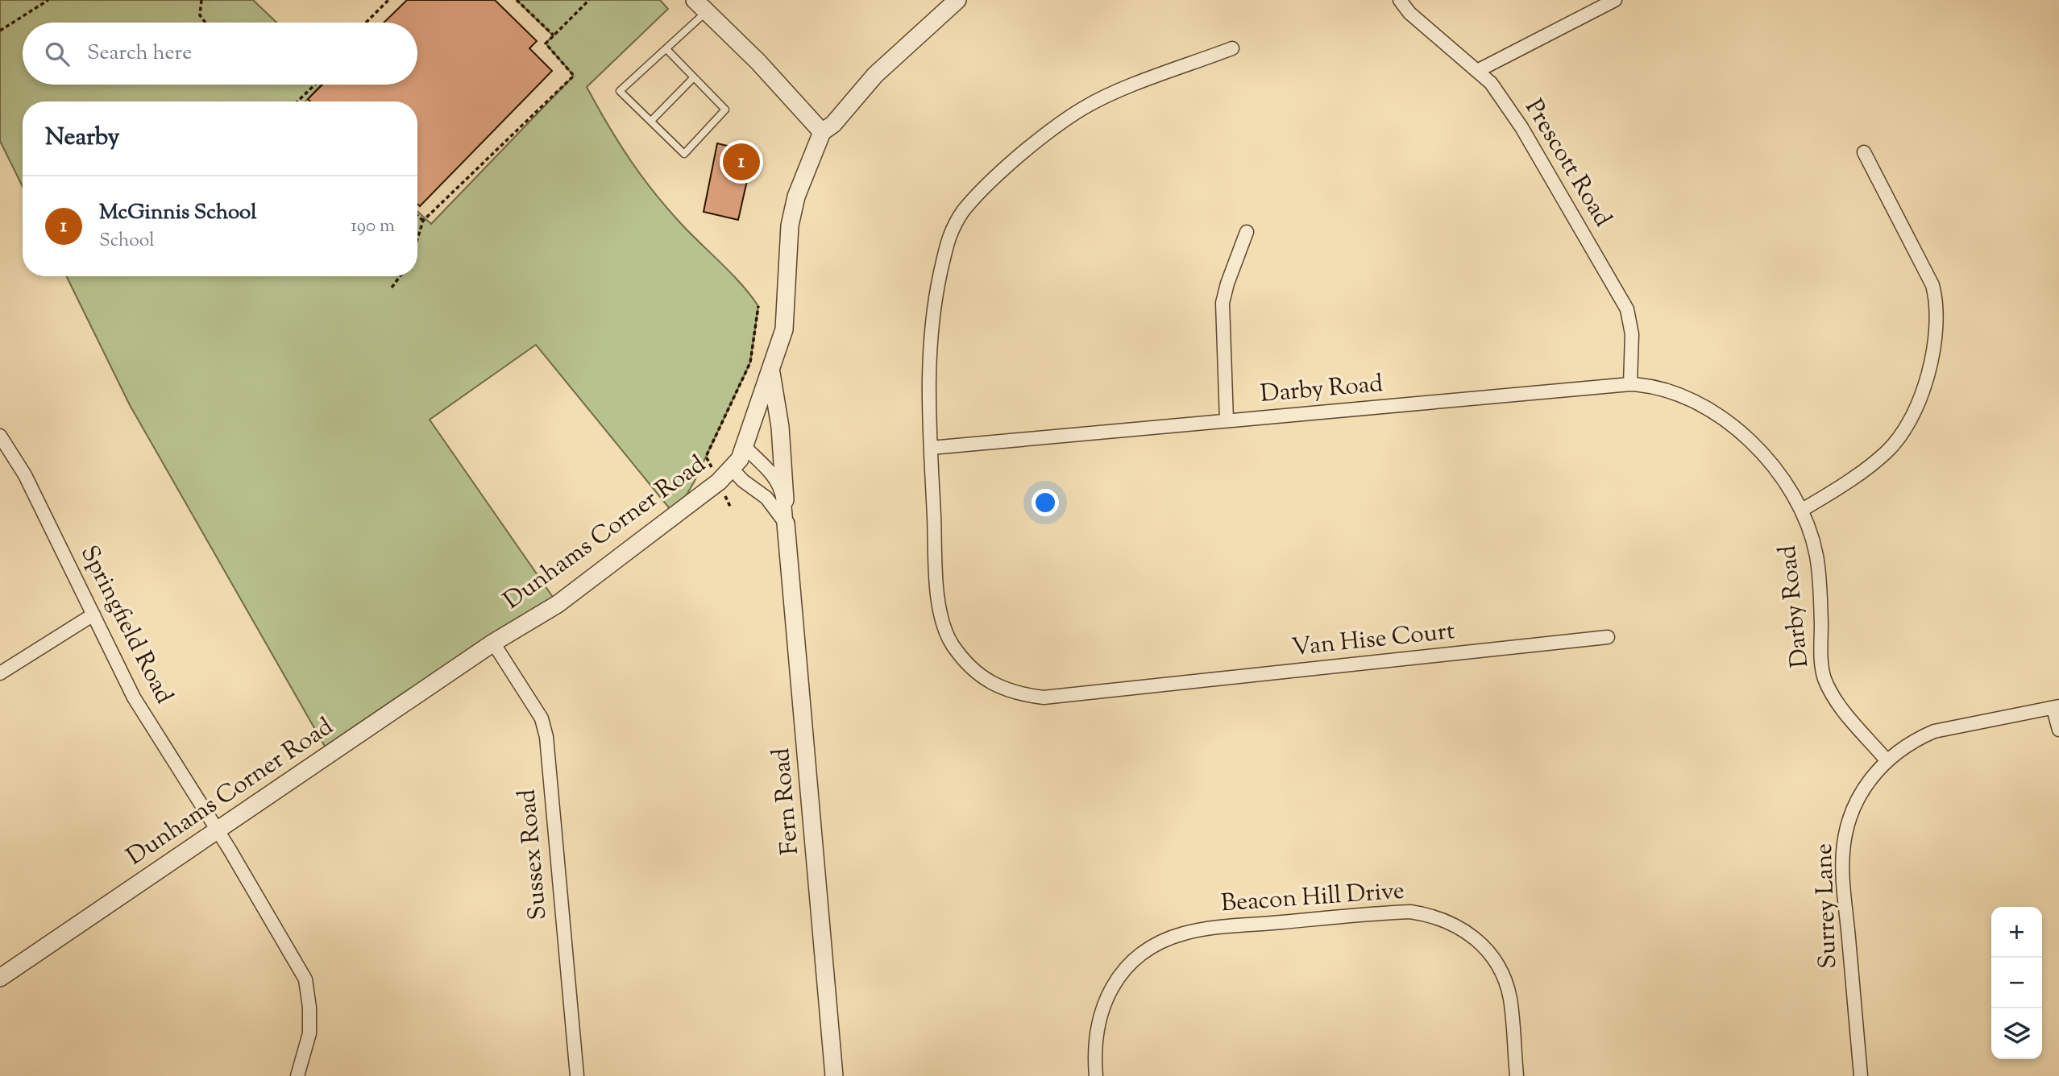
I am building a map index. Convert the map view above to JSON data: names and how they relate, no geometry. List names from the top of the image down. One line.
{"streets":{"street":["Prescott Road","Darby Road","Dunhams Corner Road","Springfield Road","Van Hise Court","Fern Road","Sussex Road","Beacon Hill Drive","Surrey Lane"]},"crossings":[["Prescott Road","Darby Road"],["Darby Road","Van Hise Court"],["Darby Road","Surrey Lane"],["Dunhams Corner Road","Springfield Road"],["Dunhams Corner Road","Fern Road"],["Dunhams Corner Road","Sussex Road"]],"page":{"search":"Search here","heading":"Nearby","pins":"1","list":[{"mark":"1","name":"McGinnis School","note":"School","value":"190 m"}],"map_buttons":["+","−"]}}
